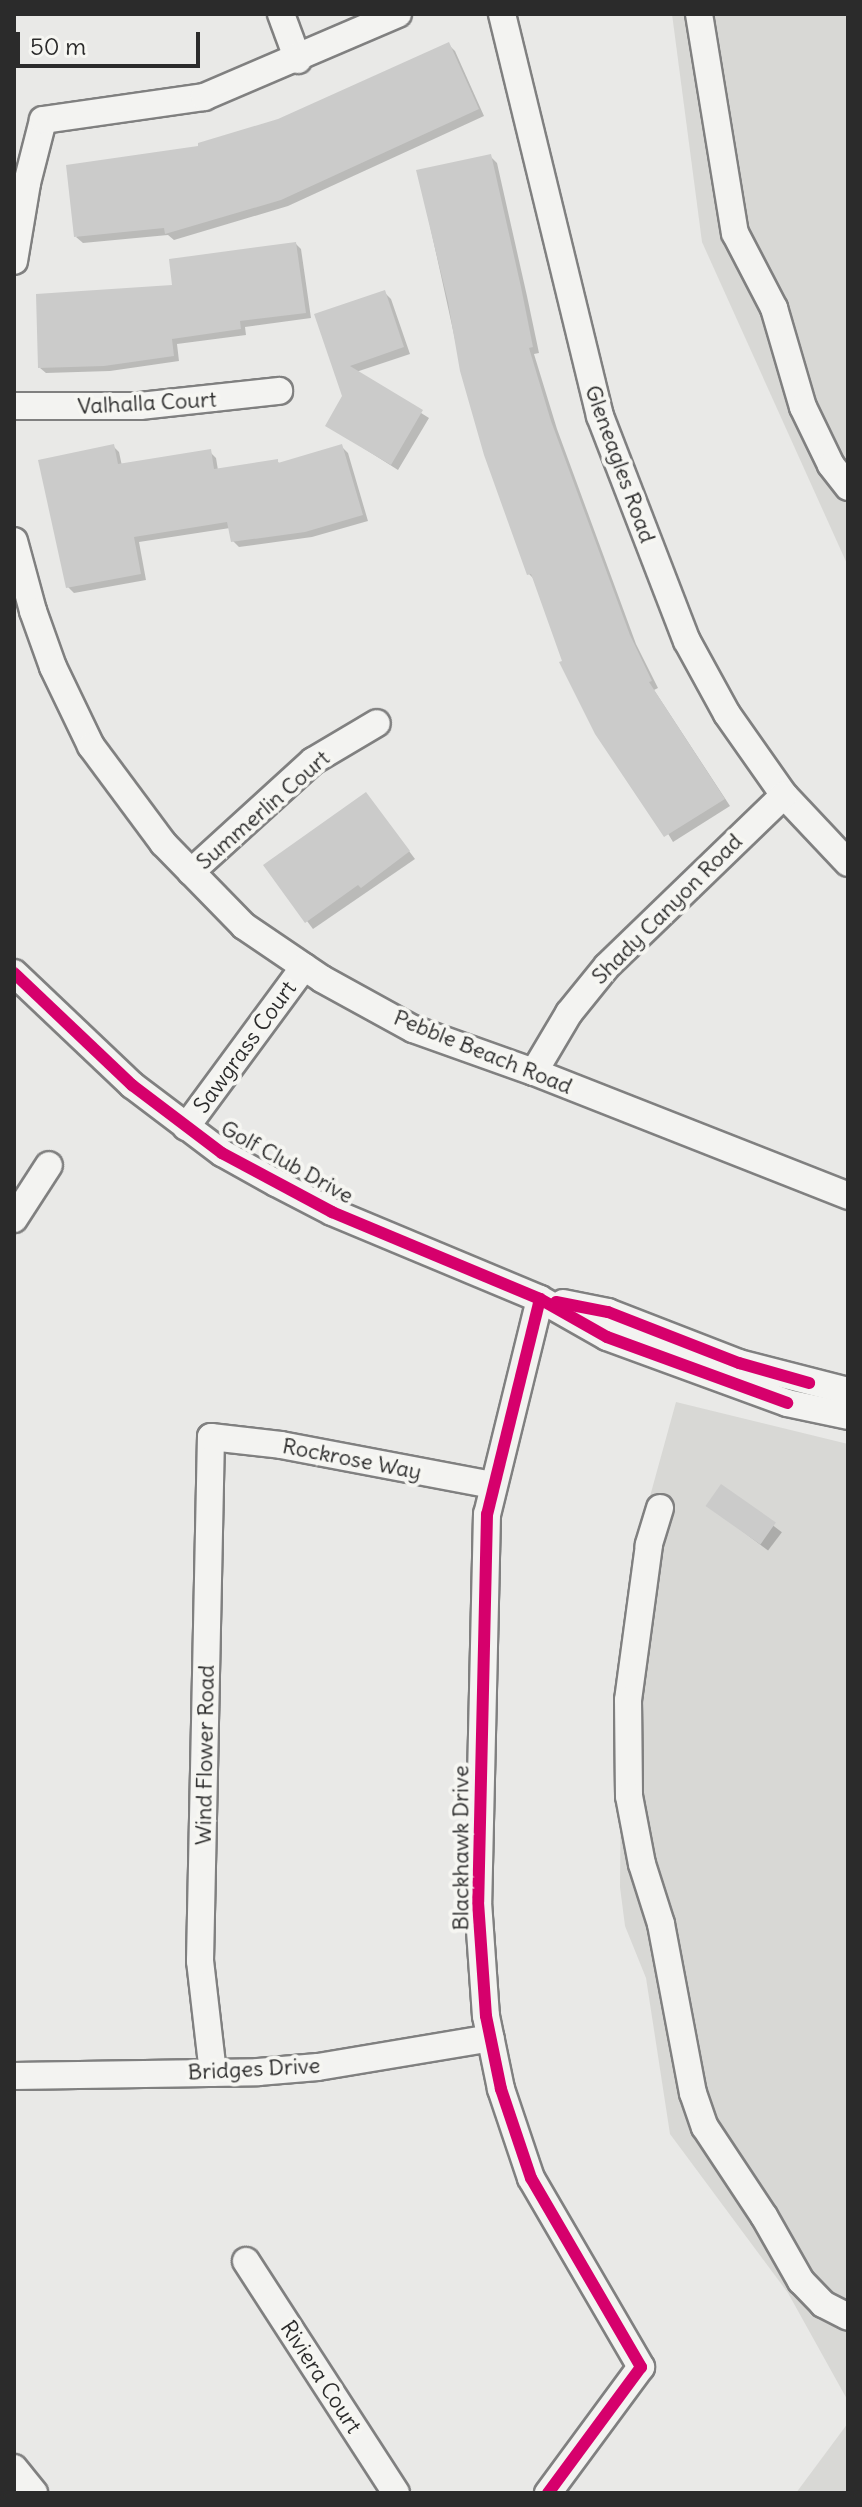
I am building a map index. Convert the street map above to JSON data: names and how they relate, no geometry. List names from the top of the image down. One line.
{"streets":{"street":["Valhalla Court","Gleneagles Road","Summerlin Court","Shady Canyon Road","Sawgrass Court","Pebble Beach Road","Golf Club Drive","Rockrose Way","Wind Flower Road","Blackhawk Drive","Bridges Drive","Riviera Court"]},"crossings":[["Gleneagles Road","Shady Canyon Road"],["Summerlin Court","Pebble Beach Road"],["Shady Canyon Road","Pebble Beach Road"],["Sawgrass Court","Pebble Beach Road"],["Sawgrass Court","Golf Club Drive"],["Golf Club Drive","Blackhawk Drive"],["Rockrose Way","Wind Flower Road"],["Rockrose Way","Blackhawk Drive"],["Wind Flower Road","Bridges Drive"],["Blackhawk Drive","Bridges Drive"]],"scale_bar":"50 m"}
